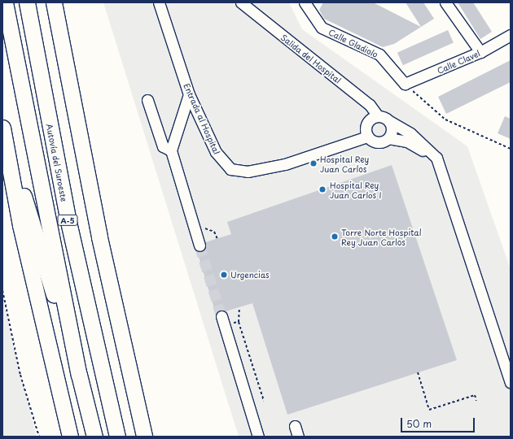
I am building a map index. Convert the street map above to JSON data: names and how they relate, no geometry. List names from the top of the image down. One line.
{"streets":{"highway":["Autovía del Suroeste","A-5"],"street":["Calle Gladiolo","Salida del Hospital","Calle Clavel","Entrada al Hospital"]},"crossings":[["Calle Gladiolo","Calle Clavel"],["Salida del Hospital","Entrada al Hospital"]],"places":["Hospital Rey Juan Carlos","Hospital Rey Juan Carlos I","Torre Norte Hospital Rey Juan Carlos","Urgencias"],"scale_bar":"50 m"}
